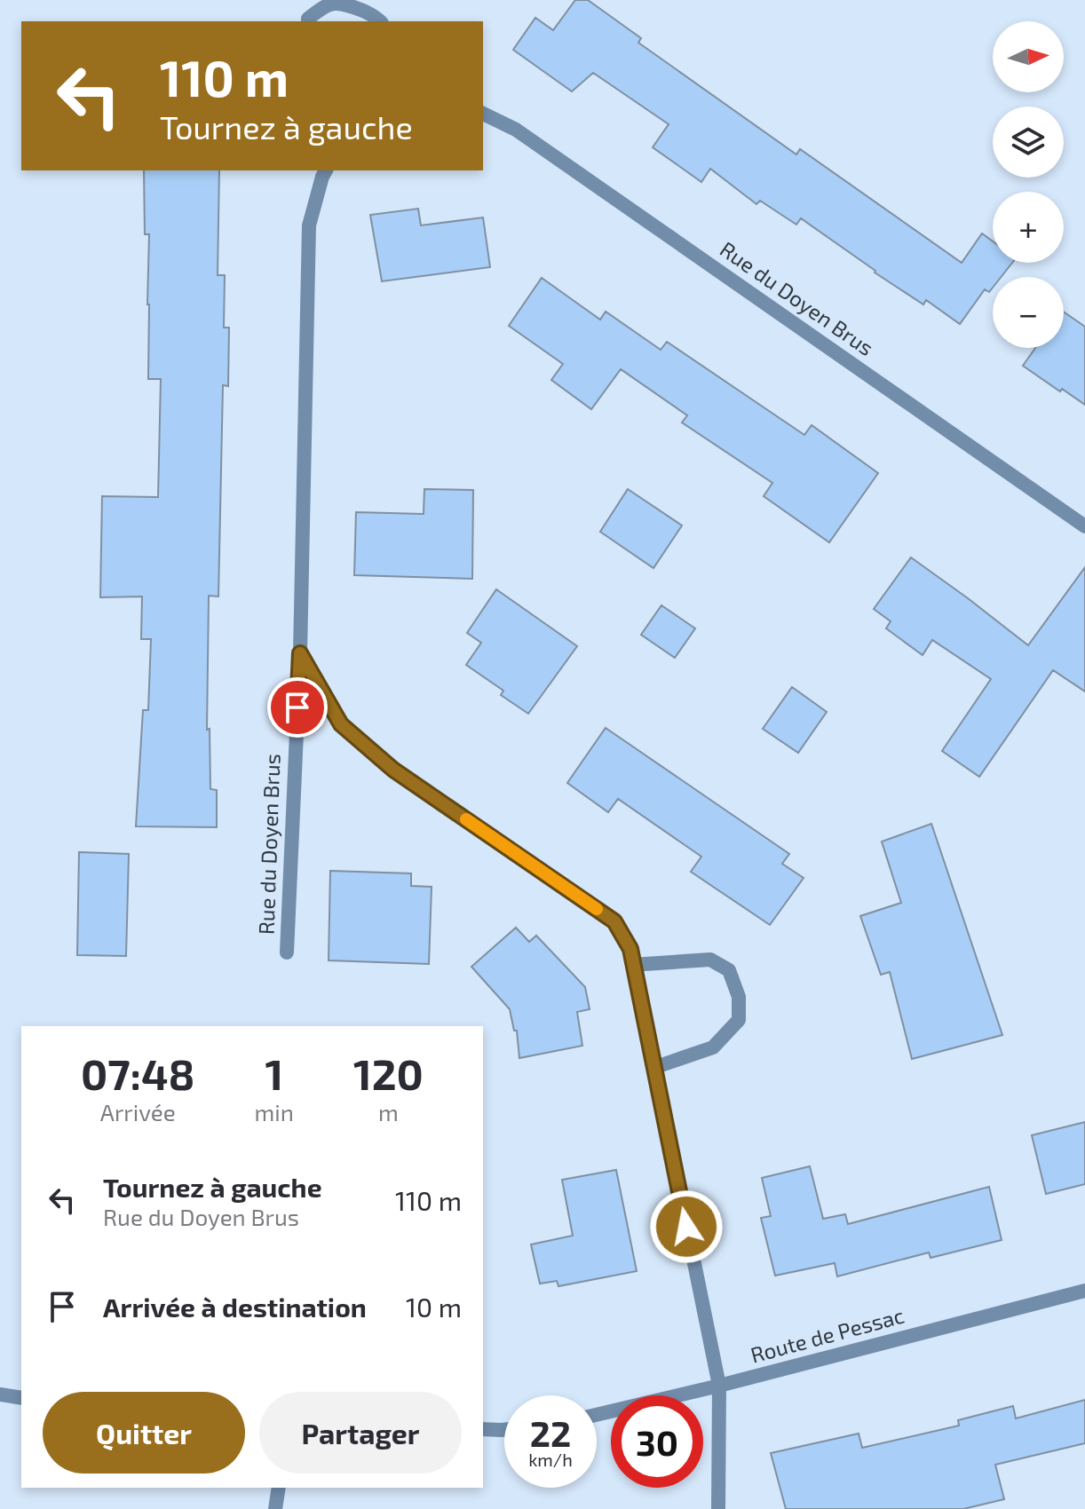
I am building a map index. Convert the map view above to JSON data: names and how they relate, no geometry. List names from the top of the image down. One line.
{"streets":{"street":["Rue du Doyen Brus","Route de Pessac"]},"north":"right","page":{"map_buttons":["+","−"],"turn":["110 m","Tournez à gauche"],"eta":["07:48","Arrivée","1","min","120","m"],"list":[{"name":"Tournez à gauche","note":"Rue du Doyen Brus","value":"110 m"},{"name":"Arrivée à destination","value":"10 m"}],"buttons":["Quitter","Partager"],"speed":"22 km/h","limit":"30"}}
